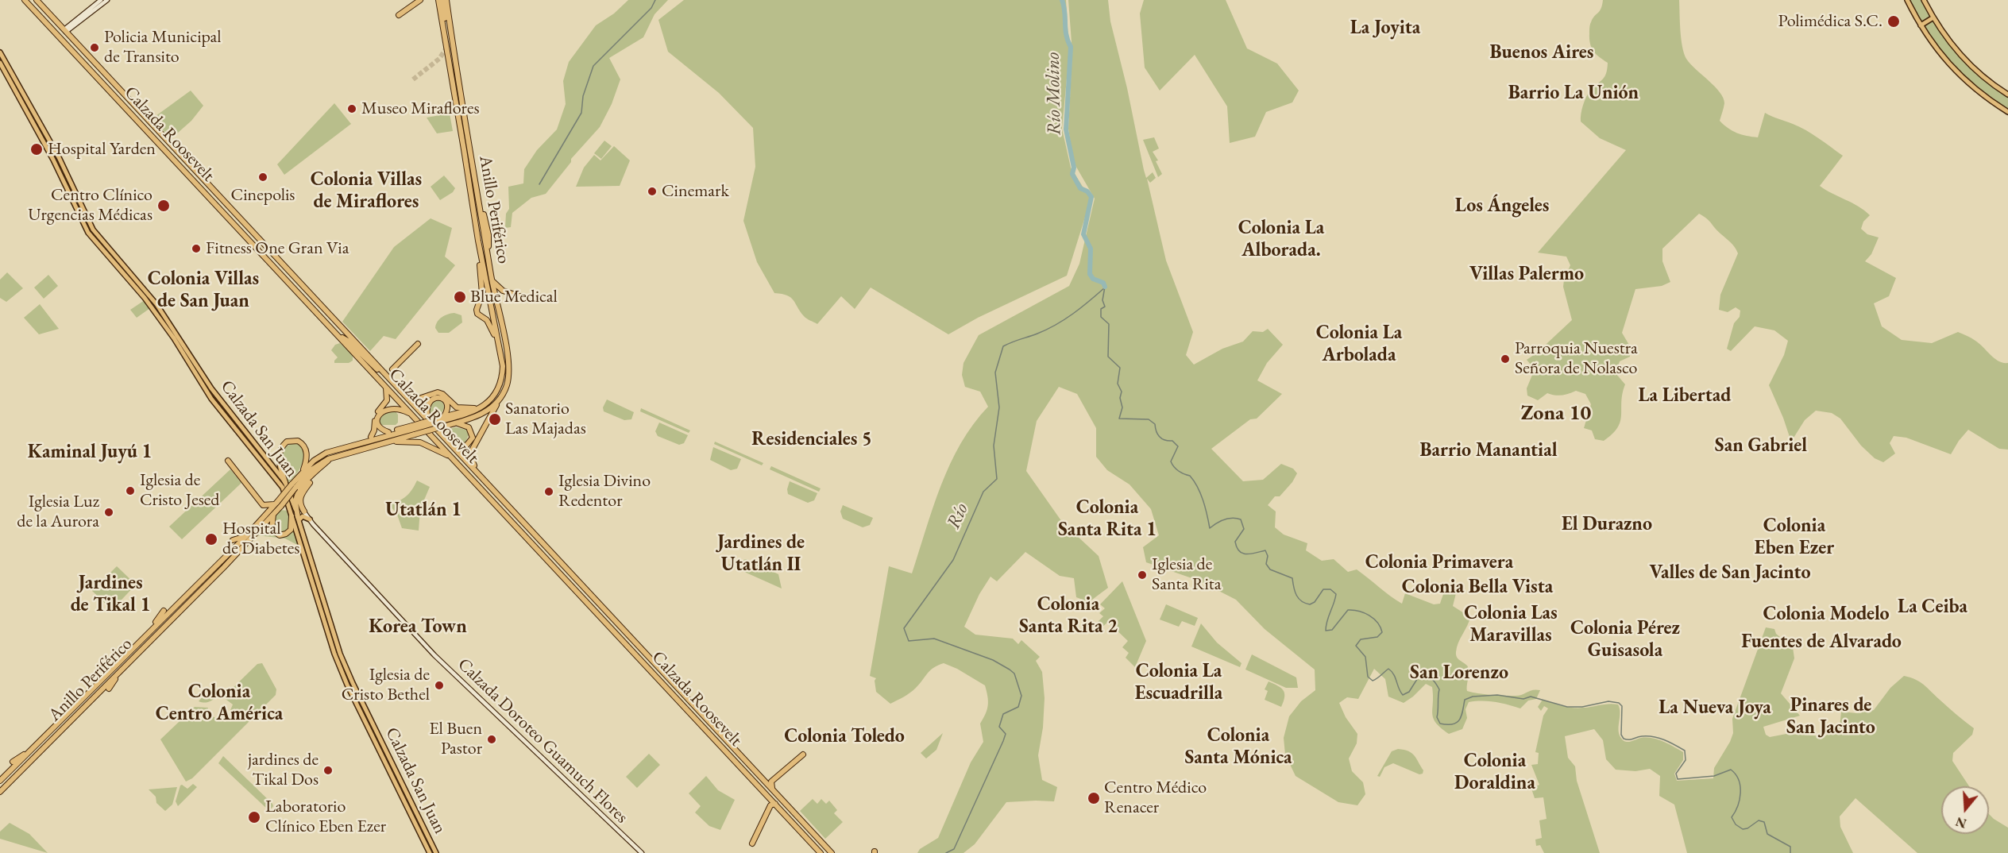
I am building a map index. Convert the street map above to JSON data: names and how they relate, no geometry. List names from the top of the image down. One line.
{"streets":{"highway":["Calzada Roosevelt","Anillo Periférico"],"main road":["Calzada San Juan","Calzada Doroteo Guamuch Flores"]},"crossings":[["Calzada San Juan","Calzada Doroteo Guamuch Flores"]],"districts":["La Joyita","Buenos Aires","Barrio La Unión","Colonia Villas de Miraflores","Los Ángeles","Colonia La Alborada.","Villas Palermo","Colonia Villas de San Juan","Colonia La Arbolada","La Libertad","Zona 10","Residenciales 5","San Gabriel","Barrio Manantial","Kaminal Juyú 1","Colonia Santa Rita 1","Utatlán 1","El Durazno","Colonia Eben Ezer","Jardines de Utatlán II","Colonia Primavera","Valles de San Jacinto","Jardines de Tikal 1","Colonia Bella Vista","Colonia Santa Rita 2","La Ceiba","Colonia Las Maravillas","Colonia Modelo","Korea Town","Colonia Pérez Guisasola","Fuentes de Alvarado","Colonia La Escuadrilla","San Lorenzo","Colonia Centro América","Pinares de San Jacinto","La Nueva Joya","Colonia Santa Mónica","Colonia Toledo","Colonia Doraldina"],"water":["Río Molino","Río"],"places":["Polimédica S.C.","Policia Municipal de Transito","Museo Miraflores","Hospital Yarden","Cinepolis","Cinemark","Centro Clínico Urgencias Médicas","Fitness One Gran Via","Blue Medical","Parroquia Nuestra Señora de Nolasco","Sanatorio Las Majadas","Iglesia de Cristo Jesed","Iglesia Divino Redentor","Iglesia Luz de la Aurora","Hospital de Diabetes","Iglesia de Santa Rita","Iglesia de Cristo Bethel","El Buen Pastor","jardines de Tikal Dos","Centro Médico Renacer","Laboratorio Clínico Eben Ezer"],"north":"bottom"}
